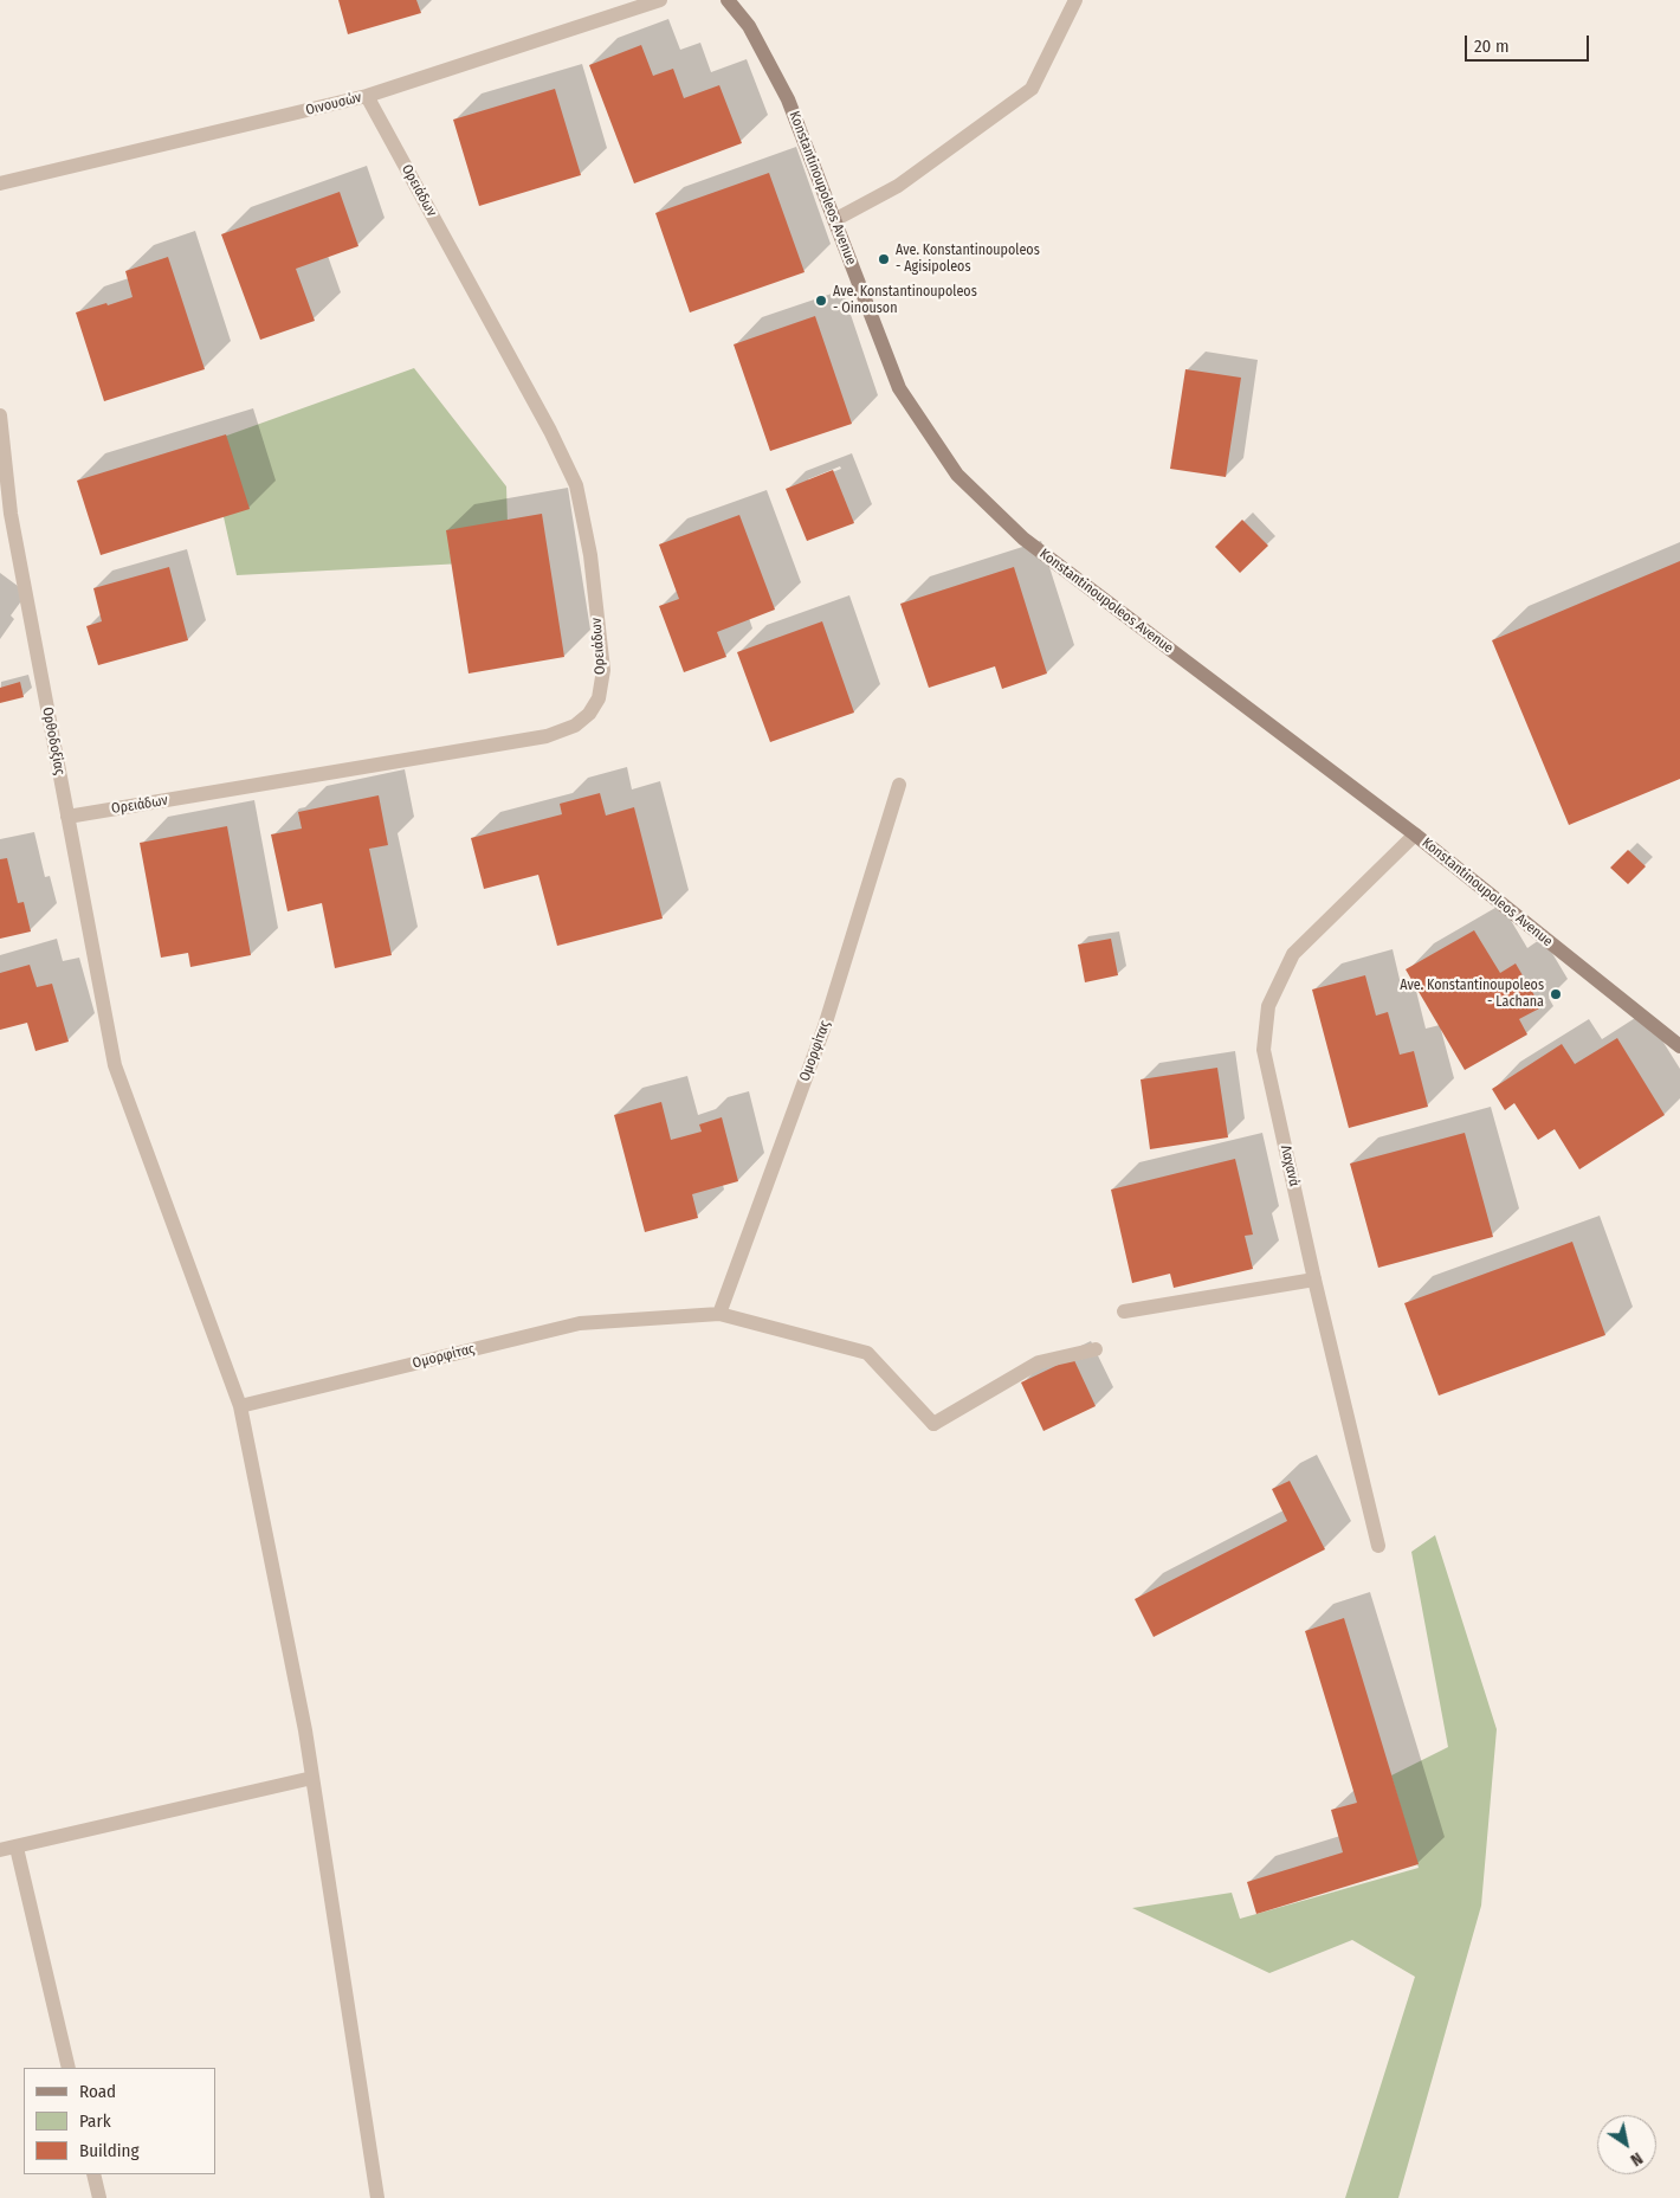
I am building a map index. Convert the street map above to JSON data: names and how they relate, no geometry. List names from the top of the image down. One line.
{"streets":{"street":["Οινουσών","Konstantinoupoleos Avenue","Ορειάδων","Ορθοδοξίας","Ομορφίτας","Λαχανά"]},"crossings":[["Οινουσών","Ορειάδων"],["Konstantinoupoleos Avenue","Λαχανά"],["Ορειάδων","Ορθοδοξίας"],["Ορθοδοξίας","Ομορφίτας"]],"places":["Ave. Konstantinoupoleos - Agisipoleos","Ave. Konstantinoupoleos - Oinouson","Ave. Konstantinoupoleos - Lachana"],"legend":["Road","Park","Building"],"scale_bar":"20 m","north":"bottom right"}
